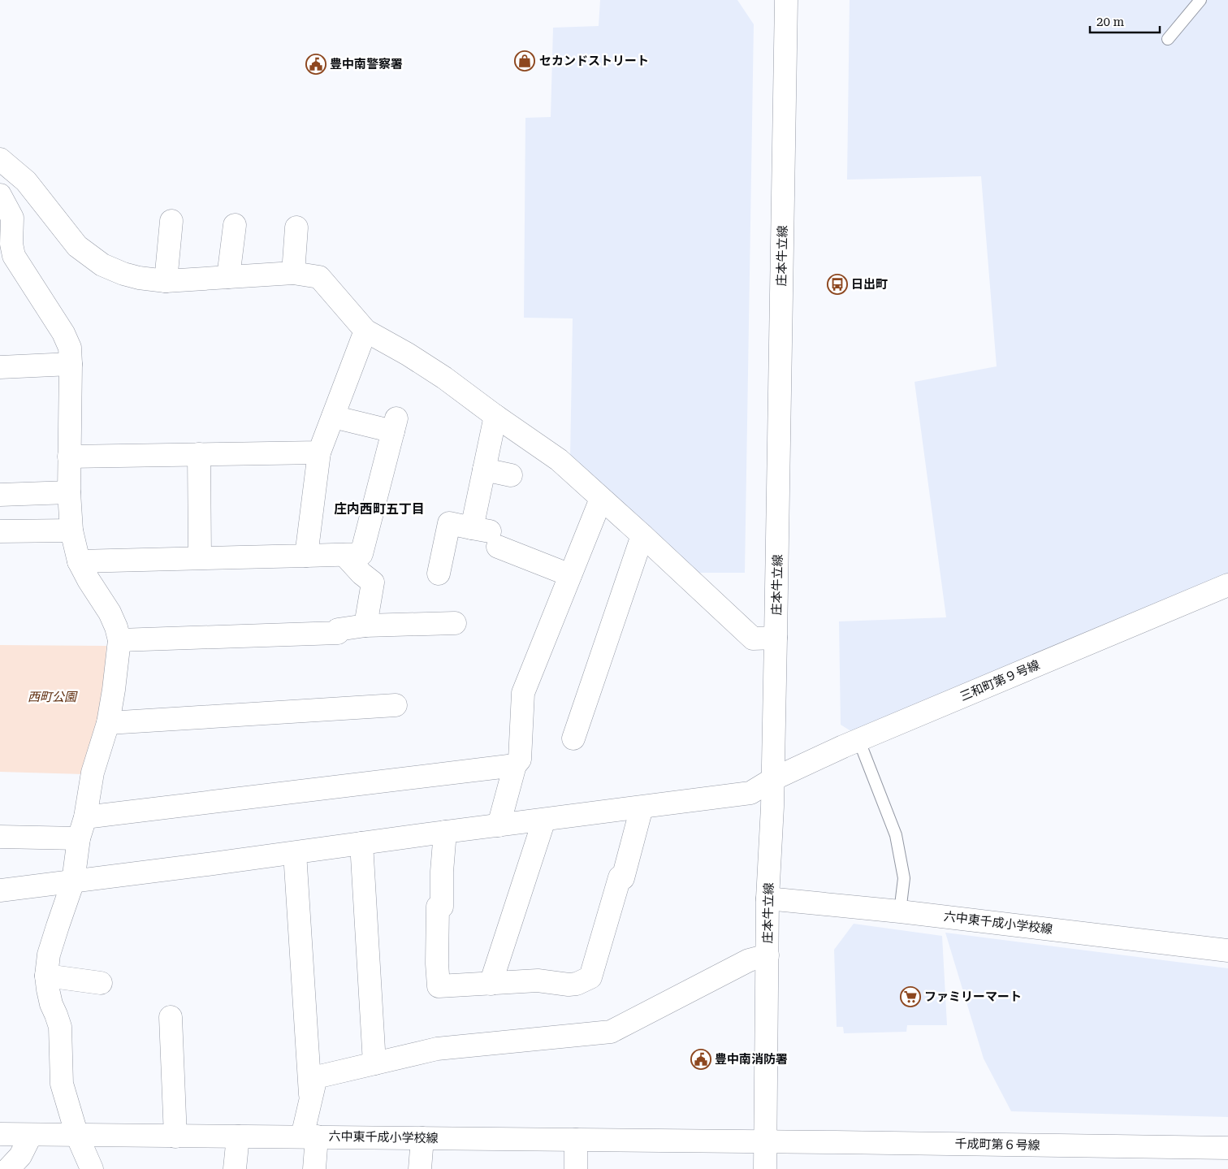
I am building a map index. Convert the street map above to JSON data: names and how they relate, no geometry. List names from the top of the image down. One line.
{"streets":{"street":["庄本牛立線","三和町第９号線","六中東千成小学校線","千成町第６号線"]},"crossings":[["庄本牛立線","三和町第９号線"],["庄本牛立線","六中東千成小学校線"],["庄本牛立線","千成町第６号線"],["六中東千成小学校線","千成町第６号線"]],"districts":["庄内西町五丁目"],"parks":["西町公園"],"places":{"shop":["セカンドストリート"],"public building":["豊中南警察署","豊中南消防署"],"bus stop":["日出町"],"supermarket":["ファミリーマート"]},"scale_bar":"20 m"}
